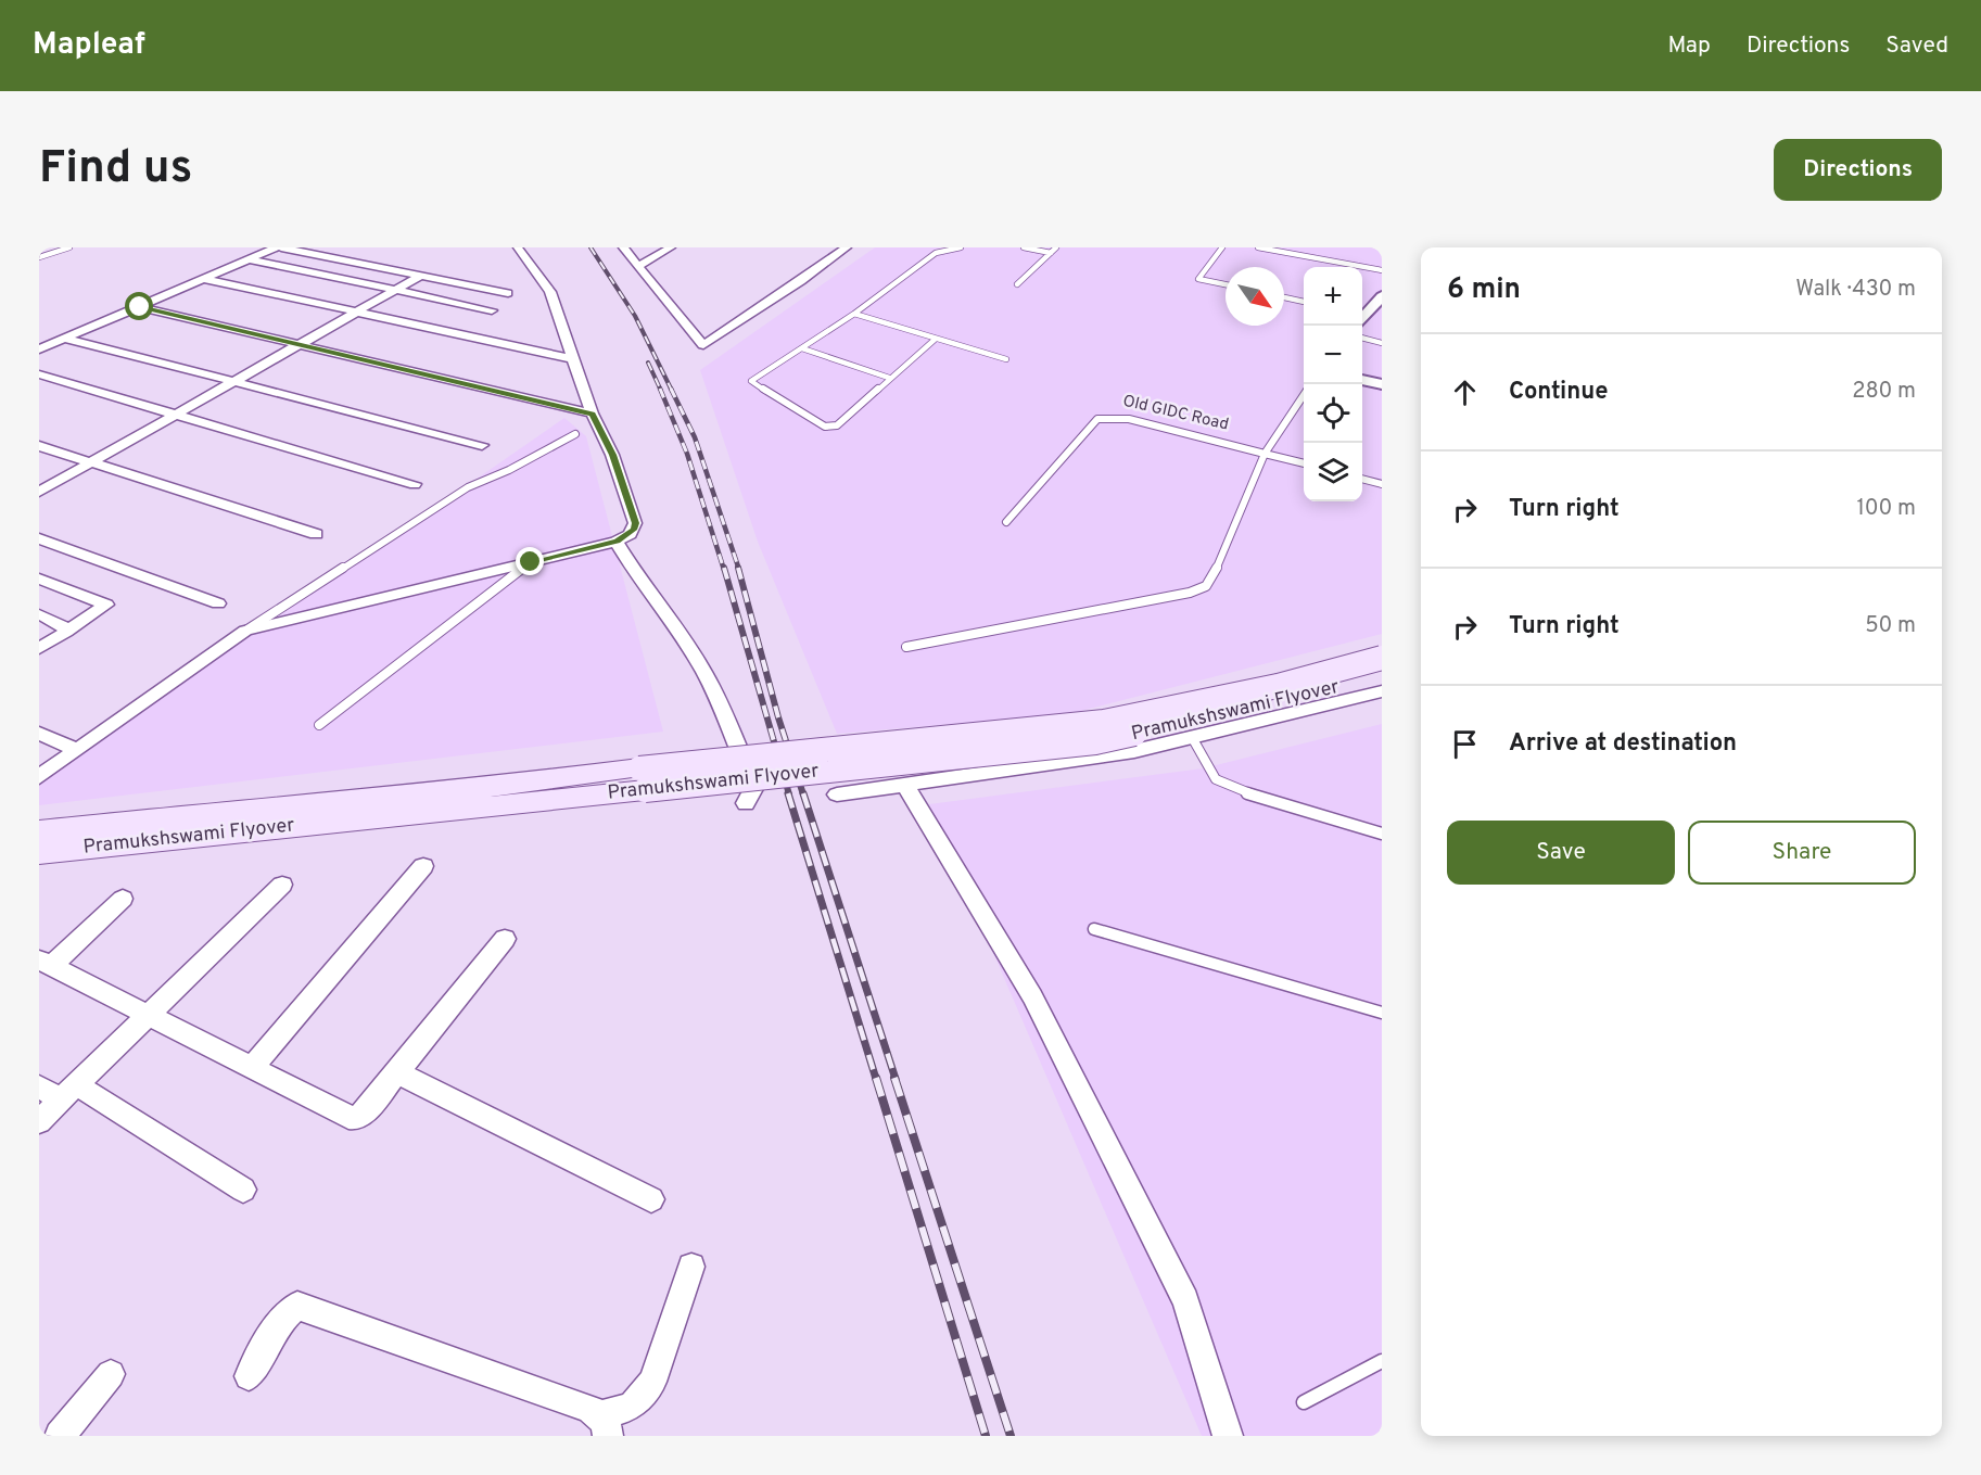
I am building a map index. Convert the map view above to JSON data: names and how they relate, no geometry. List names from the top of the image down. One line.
{"streets":{"main road":["Pramukshswami Flyover"],"lane":["Old GIDC Road"]},"north":"bottom right","page":{"header":"Mapleaf","nav":["Map","Directions","Saved"],"buttons":["Directions",["Save","Share"]],"title":"Find us","heading":["6 min","Walk · 430 m"],"map_buttons":["+","−"],"list":[["Continue","280 m"],["Turn right","100 m"],["Turn right","50 m"],"Arrive at destination"]}}
